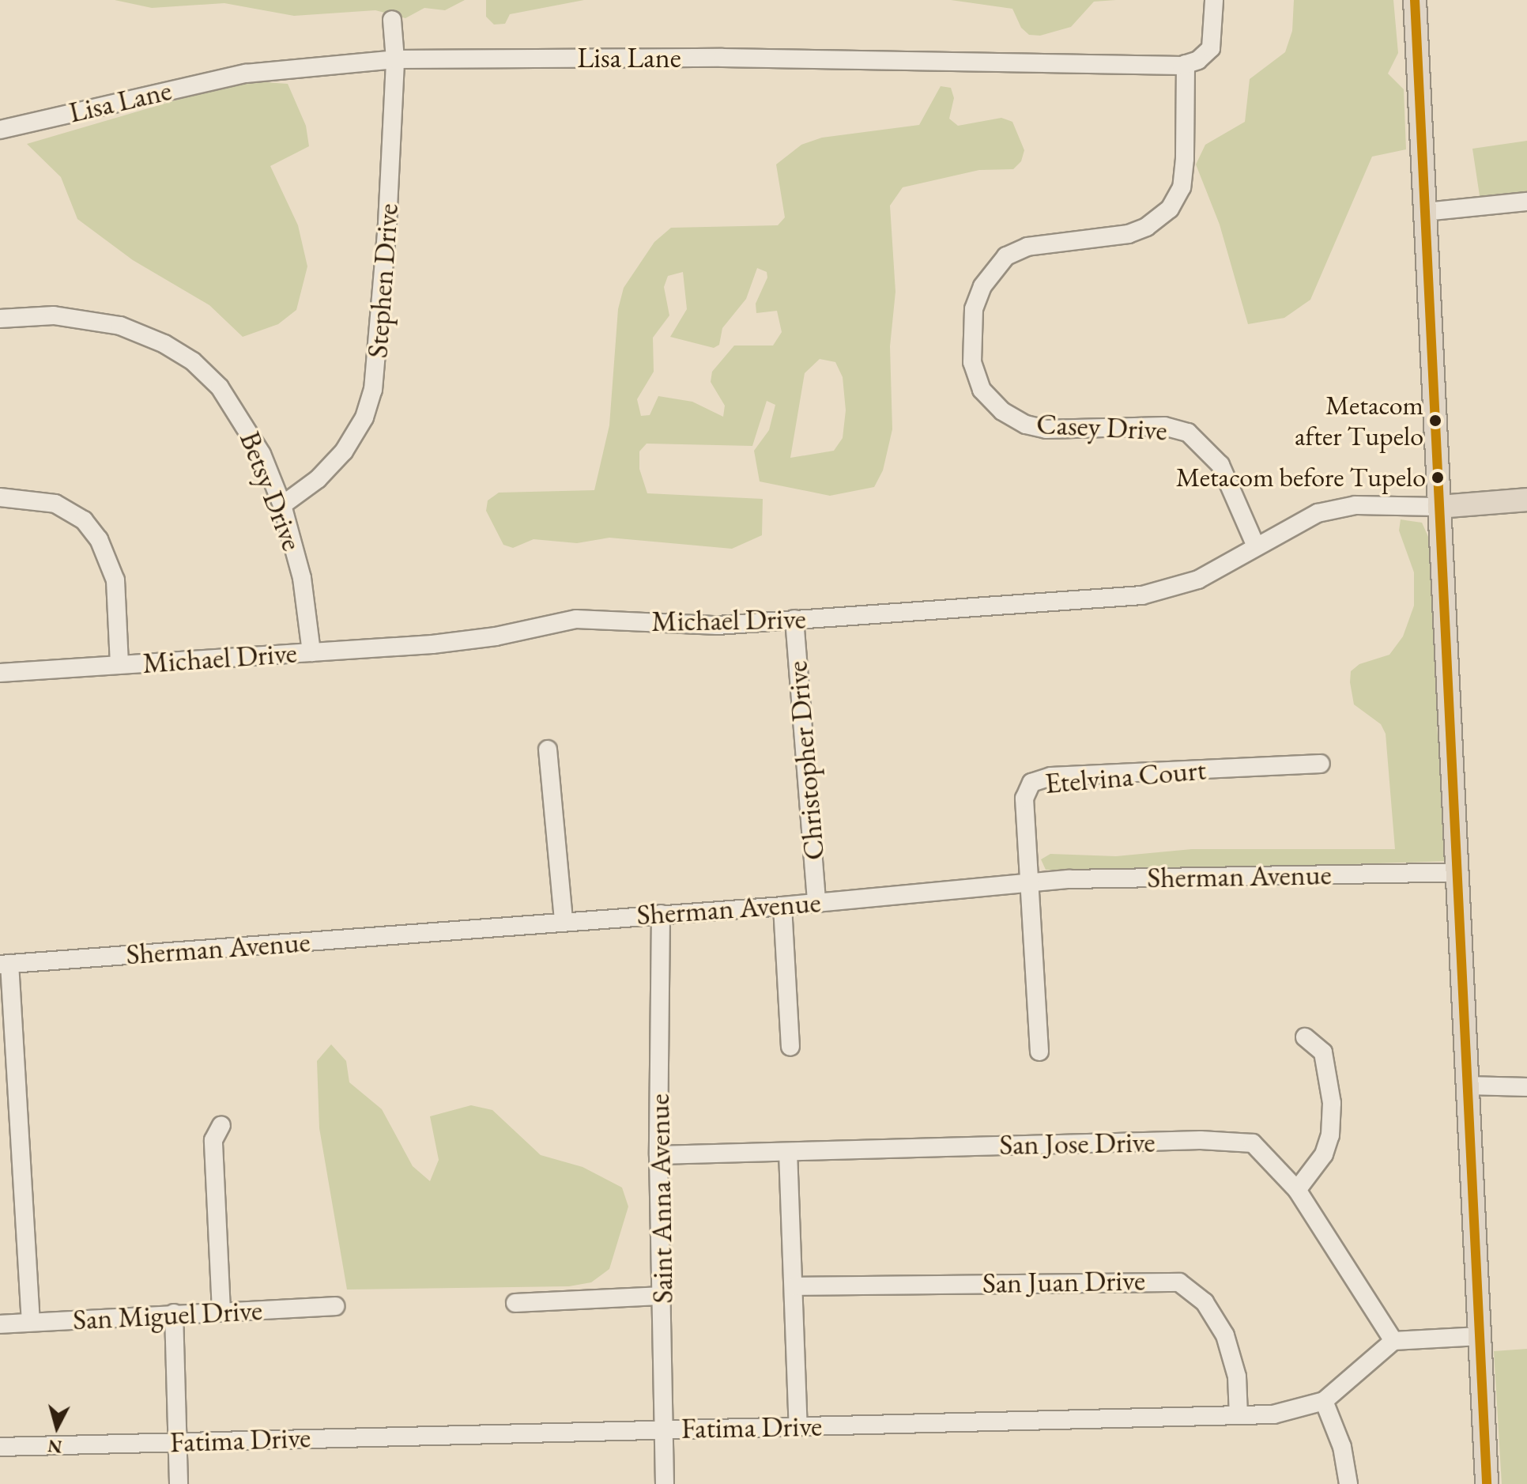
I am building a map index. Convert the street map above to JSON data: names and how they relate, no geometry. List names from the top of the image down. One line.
{"streets":{"street":["Lisa Lane","Stephen Drive","Casey Drive","Betsy Drive","Michael Drive","Christopher Drive","Etelvina Court","Sherman Avenue","San Jose Drive","Saint Anna Avenue","San Juan Drive","San Miguel Drive","Fatima Drive"]},"crossings":[["Lisa Lane","Stephen Drive"],["Lisa Lane","Casey Drive"],["Stephen Drive","Betsy Drive"],["Casey Drive","Michael Drive"],["Betsy Drive","Michael Drive"],["Michael Drive","Christopher Drive"],["Christopher Drive","Sherman Avenue"],["Etelvina Court","Sherman Avenue"],["Sherman Avenue","Saint Anna Avenue"],["San Jose Drive","Saint Anna Avenue"],["San Jose Drive","Fatima Drive"],["Saint Anna Avenue","Fatima Drive"],["San Juan Drive","Fatima Drive"]],"places":["Metacom after Tupelo","Metacom before Tupelo"],"north":"bottom"}
